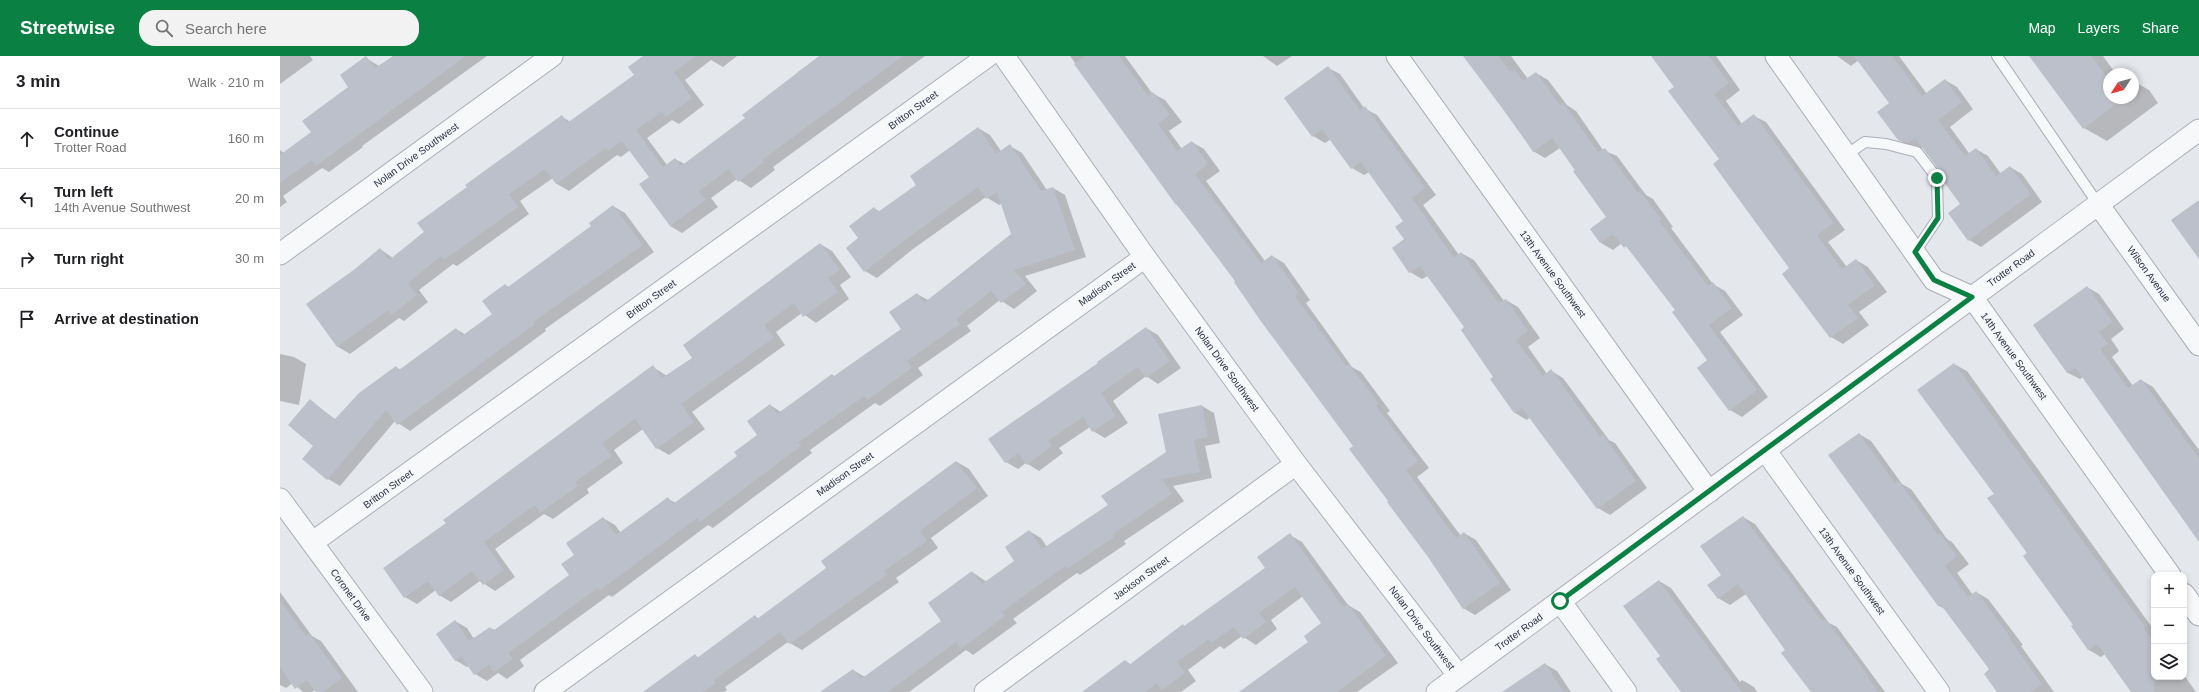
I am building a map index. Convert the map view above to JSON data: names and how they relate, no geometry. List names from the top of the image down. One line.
{"streets":{"street":["Britton Street","Nolan Drive Southwest","Trotter Road","13th Avenue Southwest","Wilson Avenue","Madison Street","14th Avenue Southwest","Jackson Street","Coronet Drive"]},"crossings":[["Britton Street","Coronet Drive"],["Nolan Drive Southwest","Trotter Road"],["Nolan Drive Southwest","Madison Street"],["Nolan Drive Southwest","Jackson Street"],["Trotter Road","13th Avenue Southwest"],["Trotter Road","Wilson Avenue"],["Trotter Road","14th Avenue Southwest"]],"north":"bottom left","page":{"header":"Streetwise","search":"Search here","nav":["Map","Layers","Share"],"heading":["3 min","Walk · 210 m"],"list":[["Continue","Trotter Road","160 m"],["Turn left","14th Avenue Southwest","20 m"],["Turn right","30 m"],"Arrive at destination"],"map_buttons":["+","−"]}}
